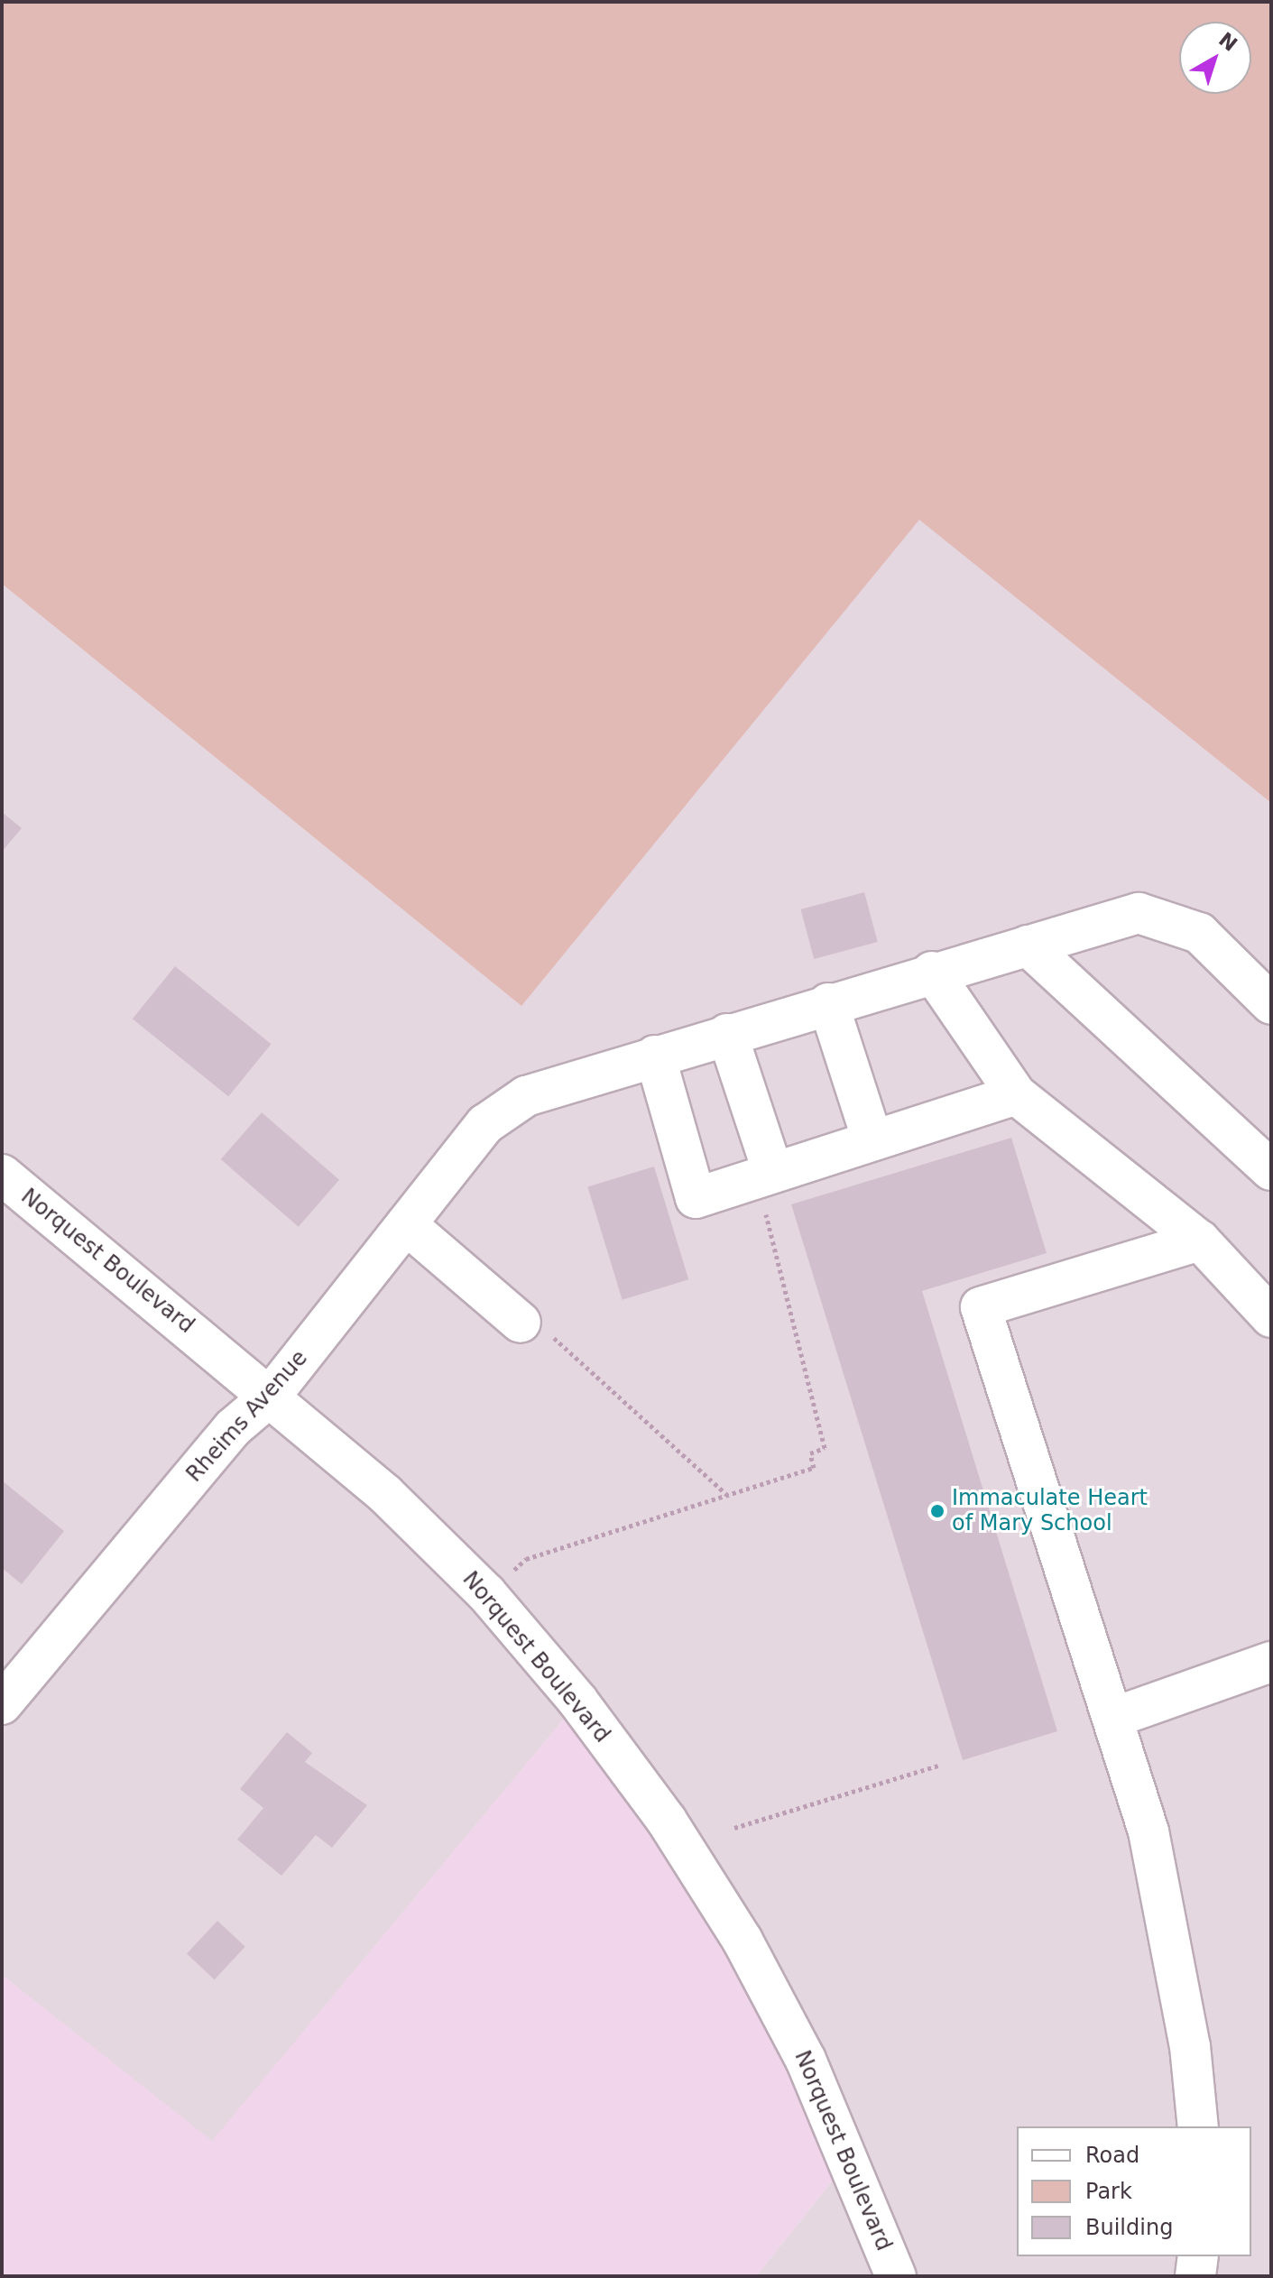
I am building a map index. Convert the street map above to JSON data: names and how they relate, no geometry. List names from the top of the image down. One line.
{"streets":{"street":["Norquest Boulevard","Rheims Avenue"]},"crossings":[["Norquest Boulevard","Rheims Avenue"]],"places":["Immaculate Heart of Mary School"],"legend":["Road","Park","Building"],"north":"top right"}
